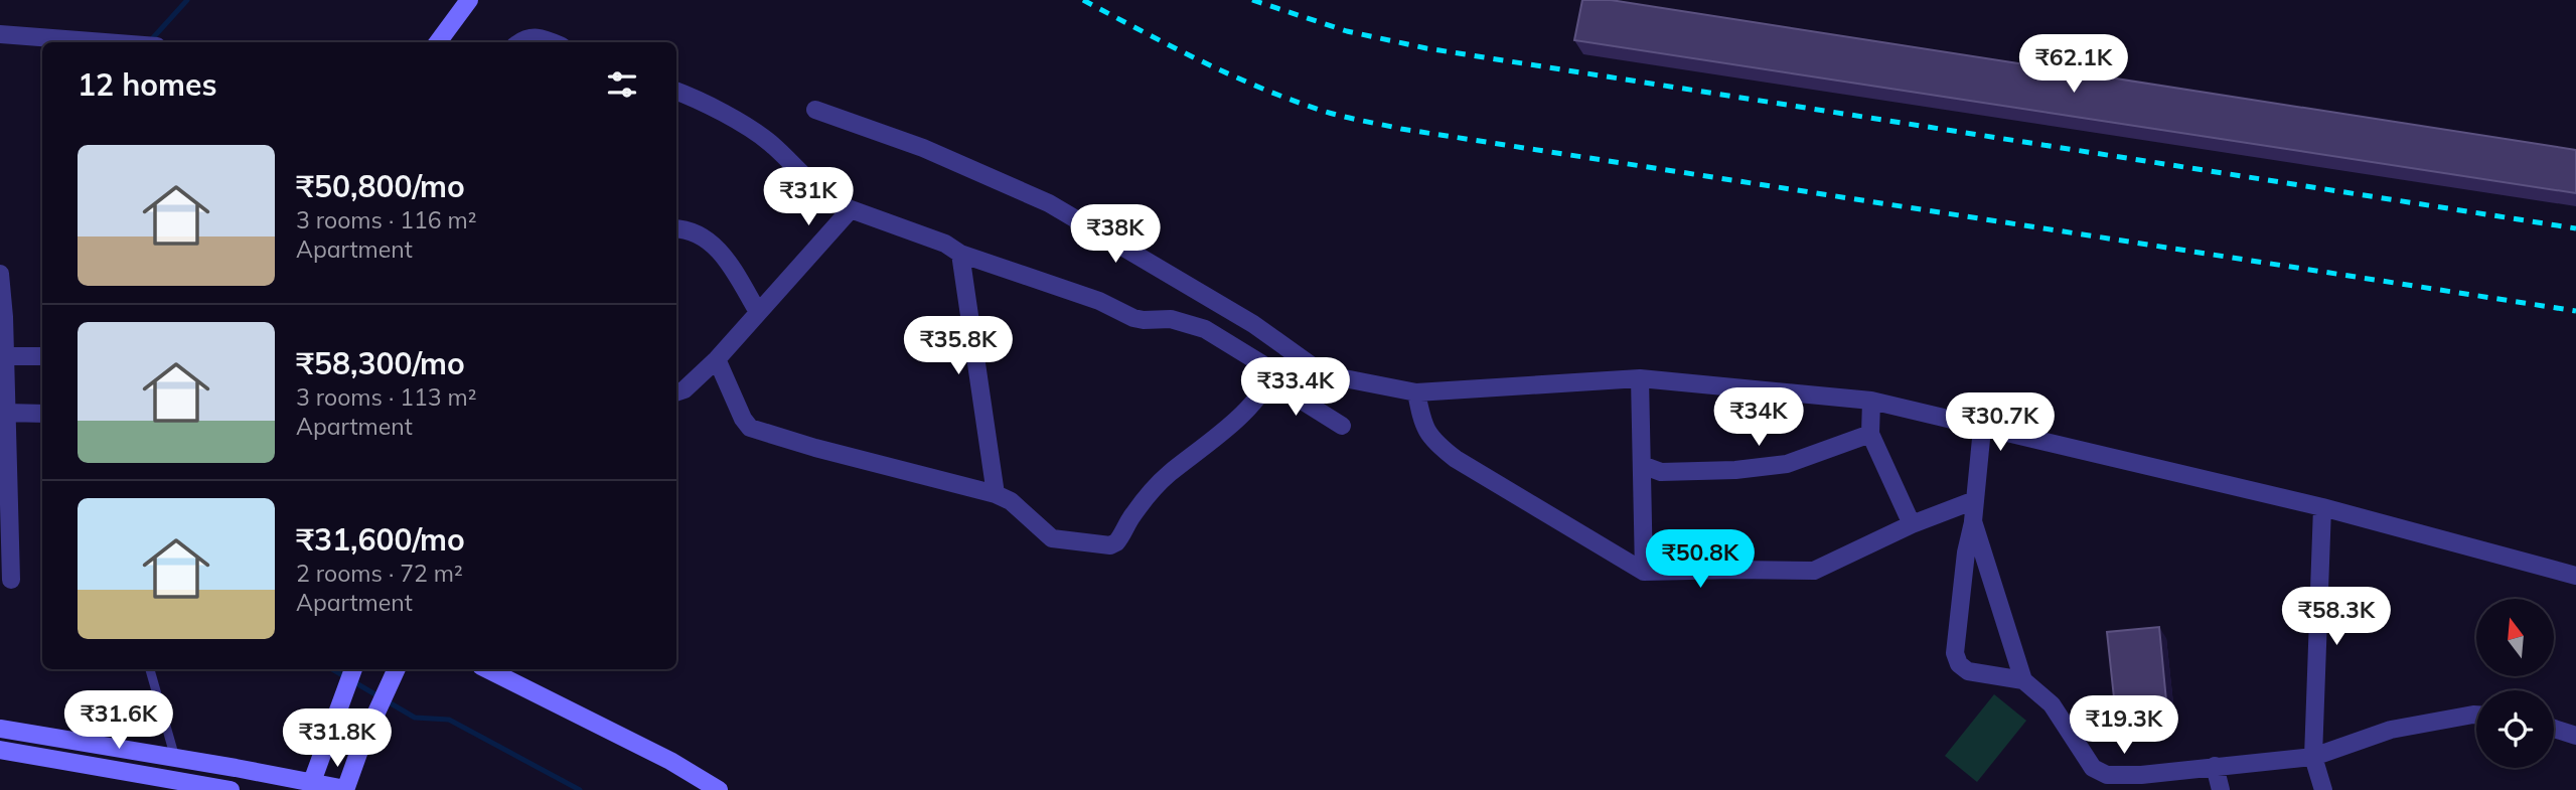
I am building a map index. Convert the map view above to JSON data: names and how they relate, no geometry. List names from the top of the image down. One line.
{"north":"top","page":{"price":["₹62.1K","₹31K","₹38K","₹35.8K","₹33.4K","₹34K","₹30.7K","₹50.8K","₹58.3K","₹31.6K","₹19.3K","₹31.8K"],"heading":"12 homes","list":[{"name":"₹50,800/mo","note":"3 rooms · 116 m² · Apartment"},{"name":"₹58,300/mo","note":"3 rooms · 113 m² · Apartment"},{"name":"₹31,600/mo","note":"2 rooms · 72 m² · Apartment"}]}}
